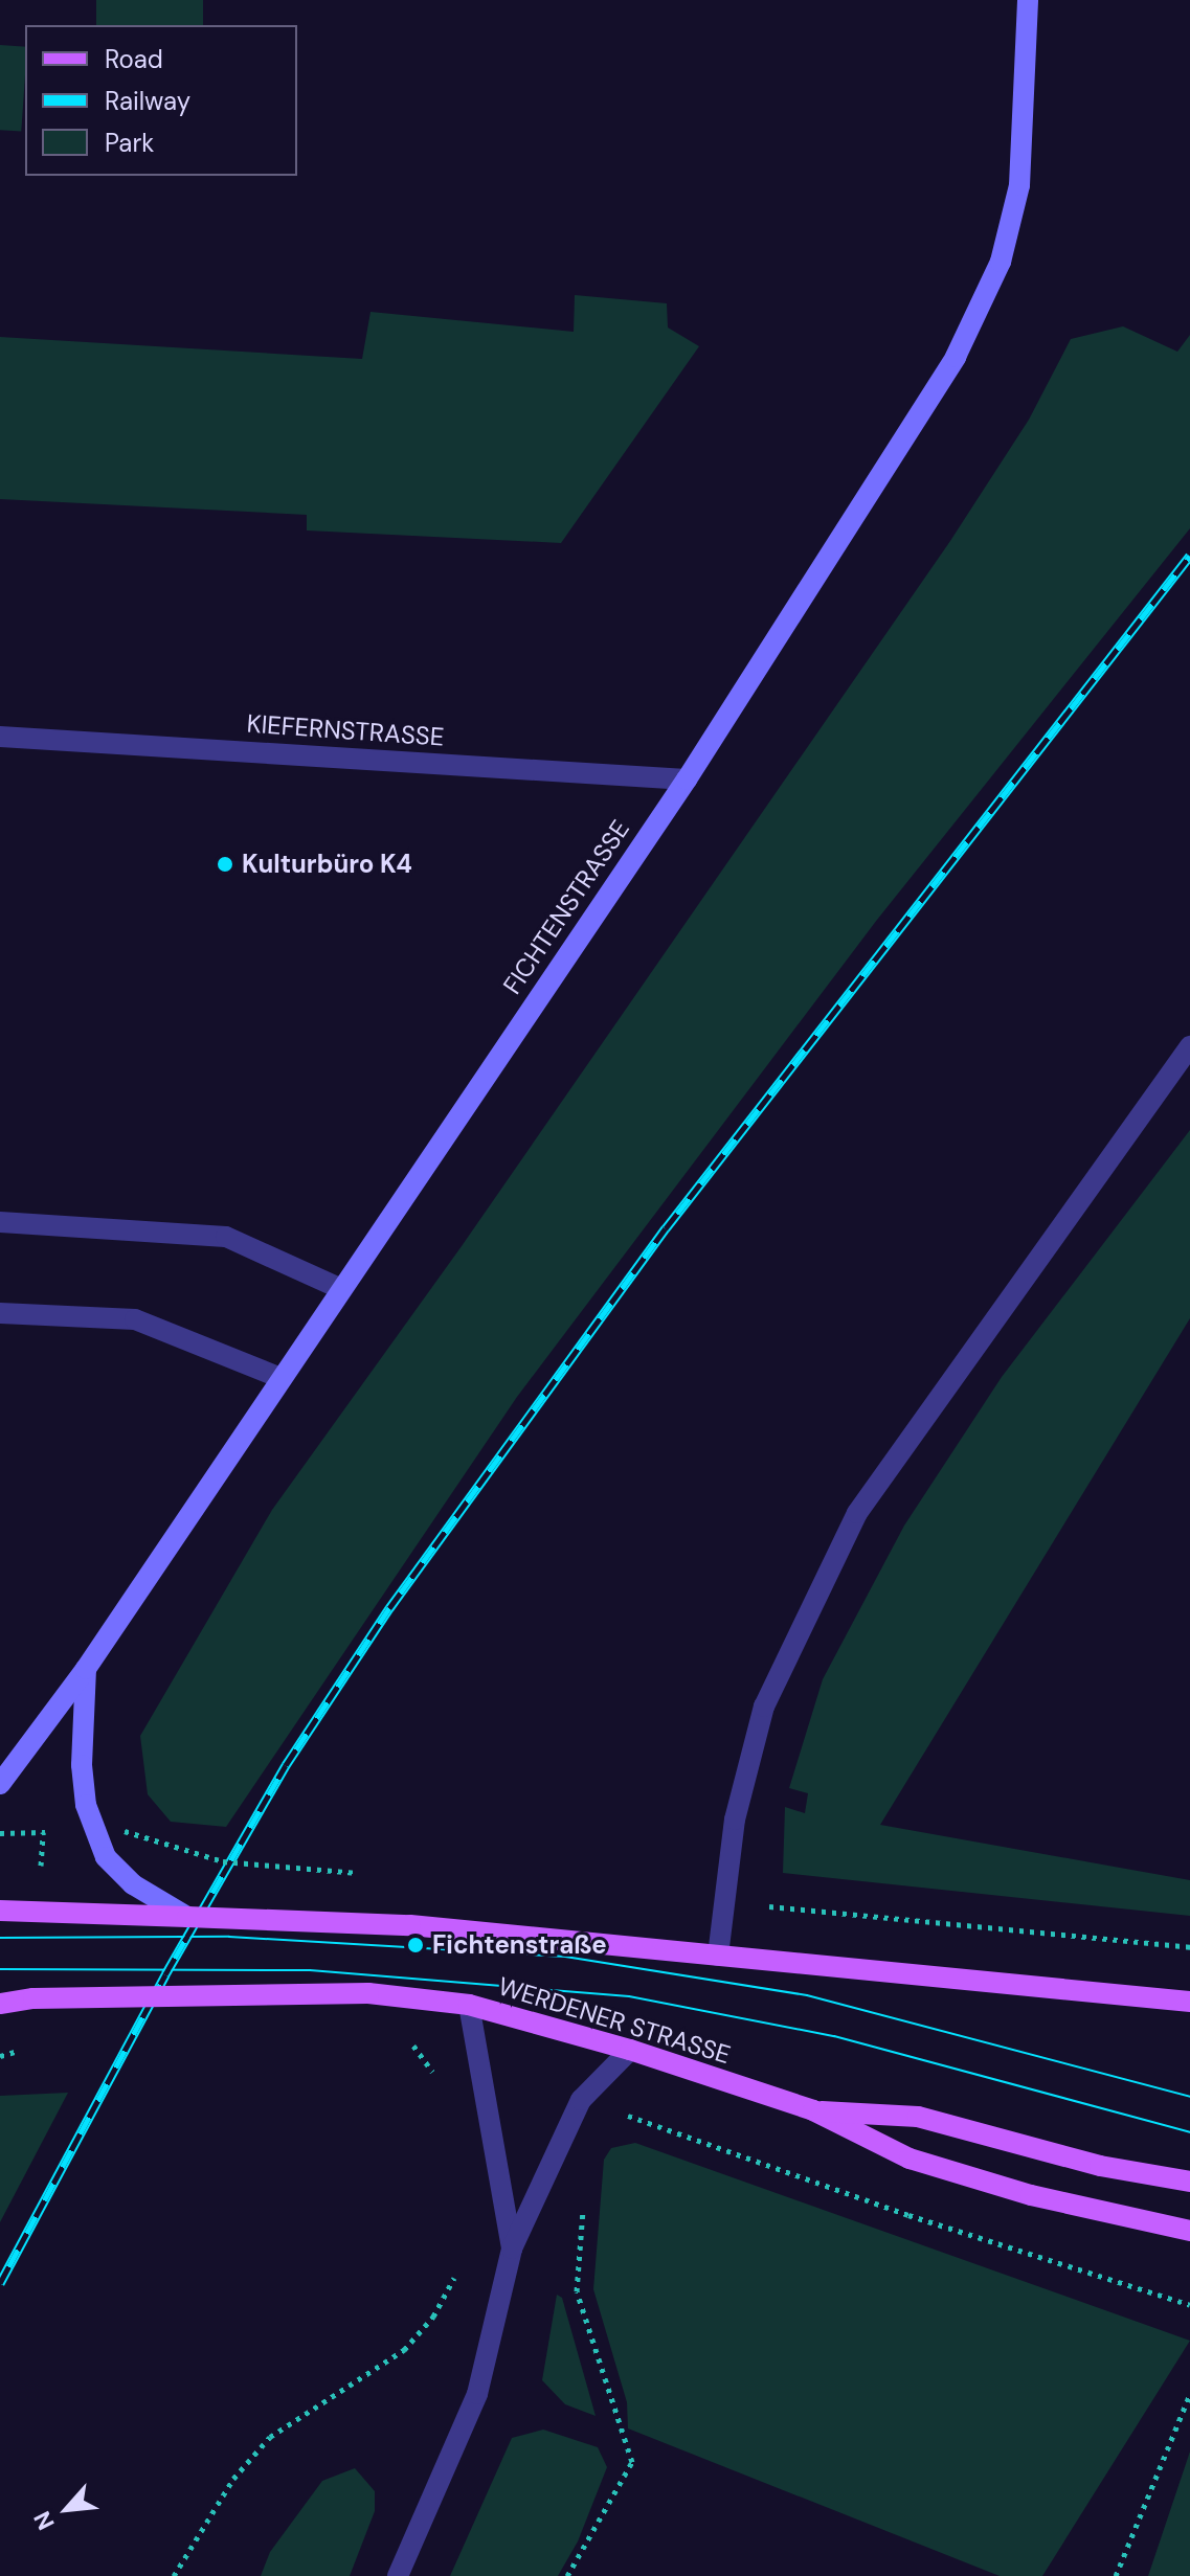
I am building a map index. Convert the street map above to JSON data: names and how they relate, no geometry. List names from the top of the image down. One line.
{"streets":{"main road":["WERDENER STRASSE"],"street":["KIEFERNSTRASSE","FICHTENSTRASSE"]},"crossings":[["KIEFERNSTRASSE","FICHTENSTRASSE"]],"places":["Kulturbüro K4","Fichtenstraße"],"legend":["Road","Railway","Park"],"north":"bottom left"}
